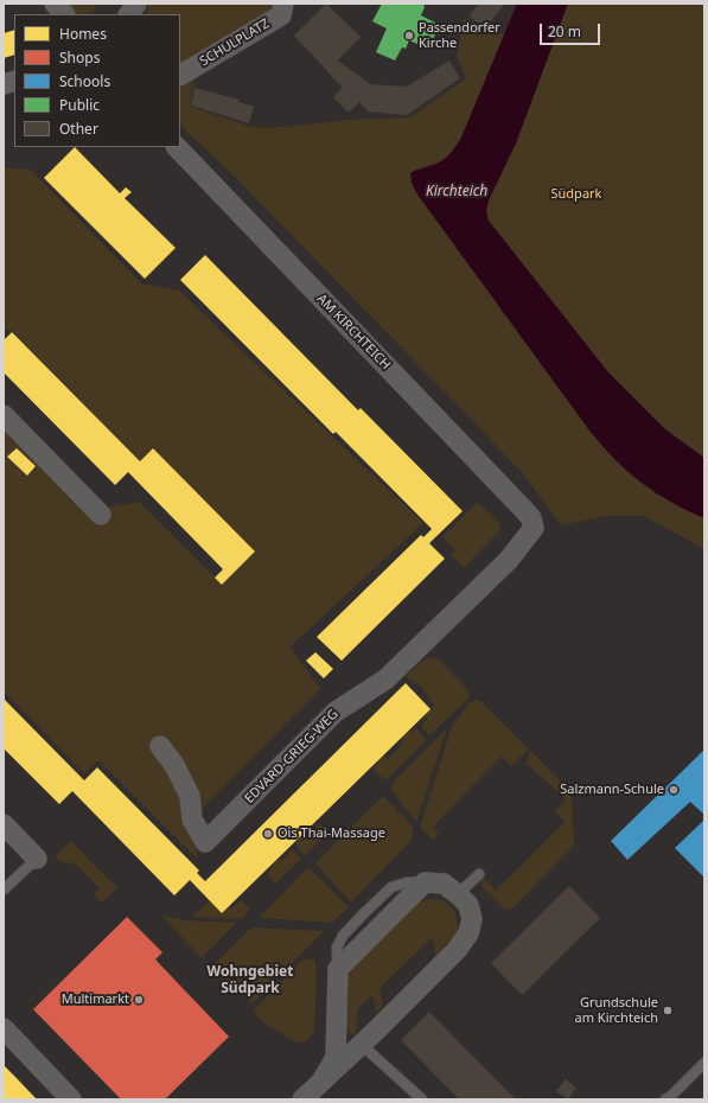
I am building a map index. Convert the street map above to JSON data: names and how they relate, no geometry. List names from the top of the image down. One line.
{"streets":{"street":["SCHULPLATZ","AM KIRCHTEICH","EDVARD-GRIEG-WEG"]},"crossings":[["AM KIRCHTEICH","EDVARD-GRIEG-WEG"]],"districts":["Wohngebiet Südpark"],"water":["Kirchteich"],"parks":["Südpark"],"places":["Passendorfer Kirche","Salzmann-Schule","Ois Thai-Massage","Multimarkt","Grundschule am Kirchteich"],"legend":["Homes","Shops","Schools","Public","Other"],"scale_bar":"20 m"}
